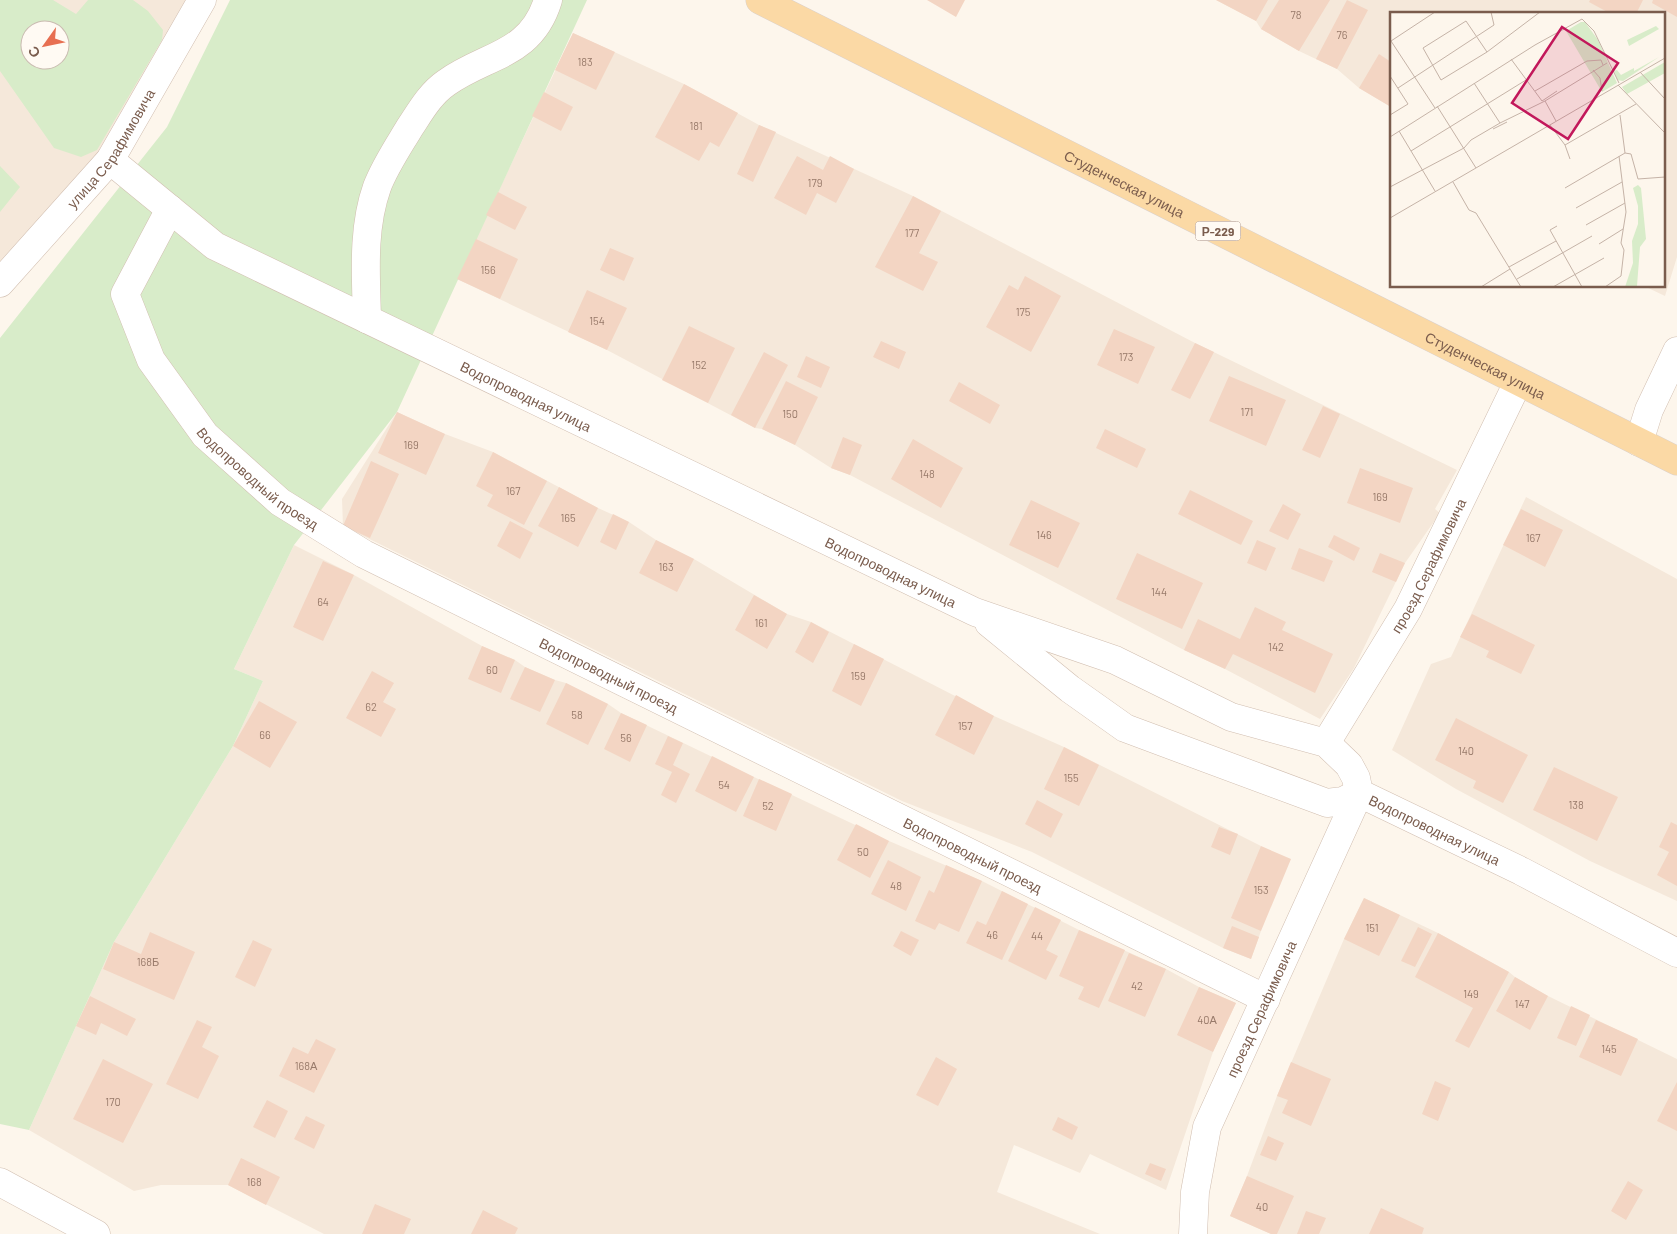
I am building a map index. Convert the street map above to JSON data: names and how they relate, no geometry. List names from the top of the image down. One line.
{"streets":{"main road":["Студенческая улица","Р-229"],"street":["улица Серафимовича","Водопроводная улица","Водопроводный проезд","проезд Серафимовича"]},"crossings":[["улица Серафимовича","Водопроводная улица"],["Студенческая улица","проезд Серафимовича"],["Водопроводная улица","Водопроводный проезд"],["Водопроводная улица","проезд Серафимовича"],["Водопроводный проезд","проезд Серафимовича"]],"house_numbers":["78","76","183","181","179","177","156","175","154","173","152","171","150","169","148","167","169","165","146","167","163","144","64","161","142","60","159","62","58","157","66","56","140","155","54","138","52","50","48","153","151","46","44","168Б","42","149","147","40А","145","168А","170","168","40"],"north":"bottom left"}
